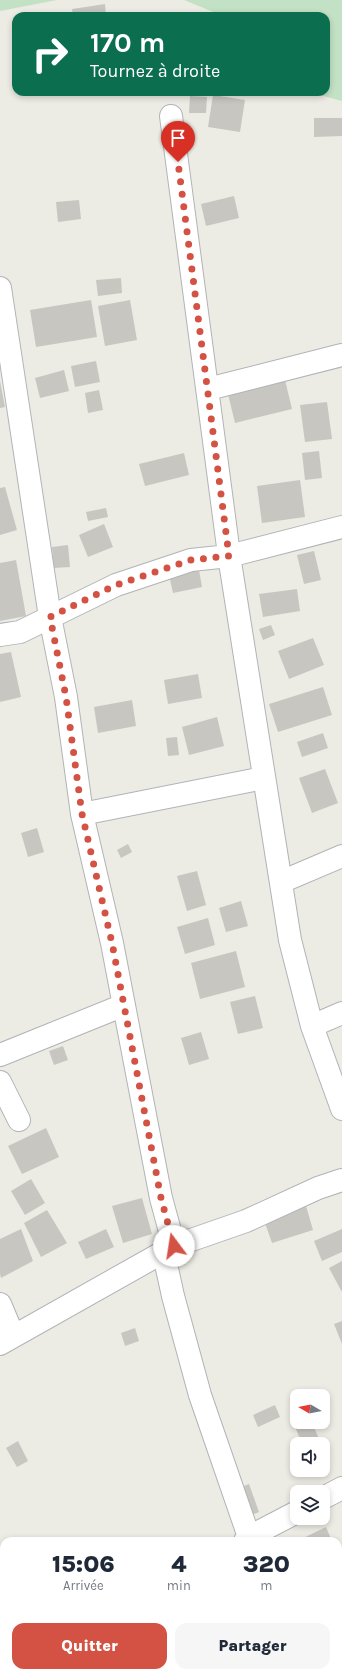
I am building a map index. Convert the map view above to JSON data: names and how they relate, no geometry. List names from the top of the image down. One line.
{"north":"left","page":{"turn":["170 m","Tournez à droite"],"eta":["15:06","Arrivée","4","min","320","m"],"buttons":["Quitter","Partager"]}}
